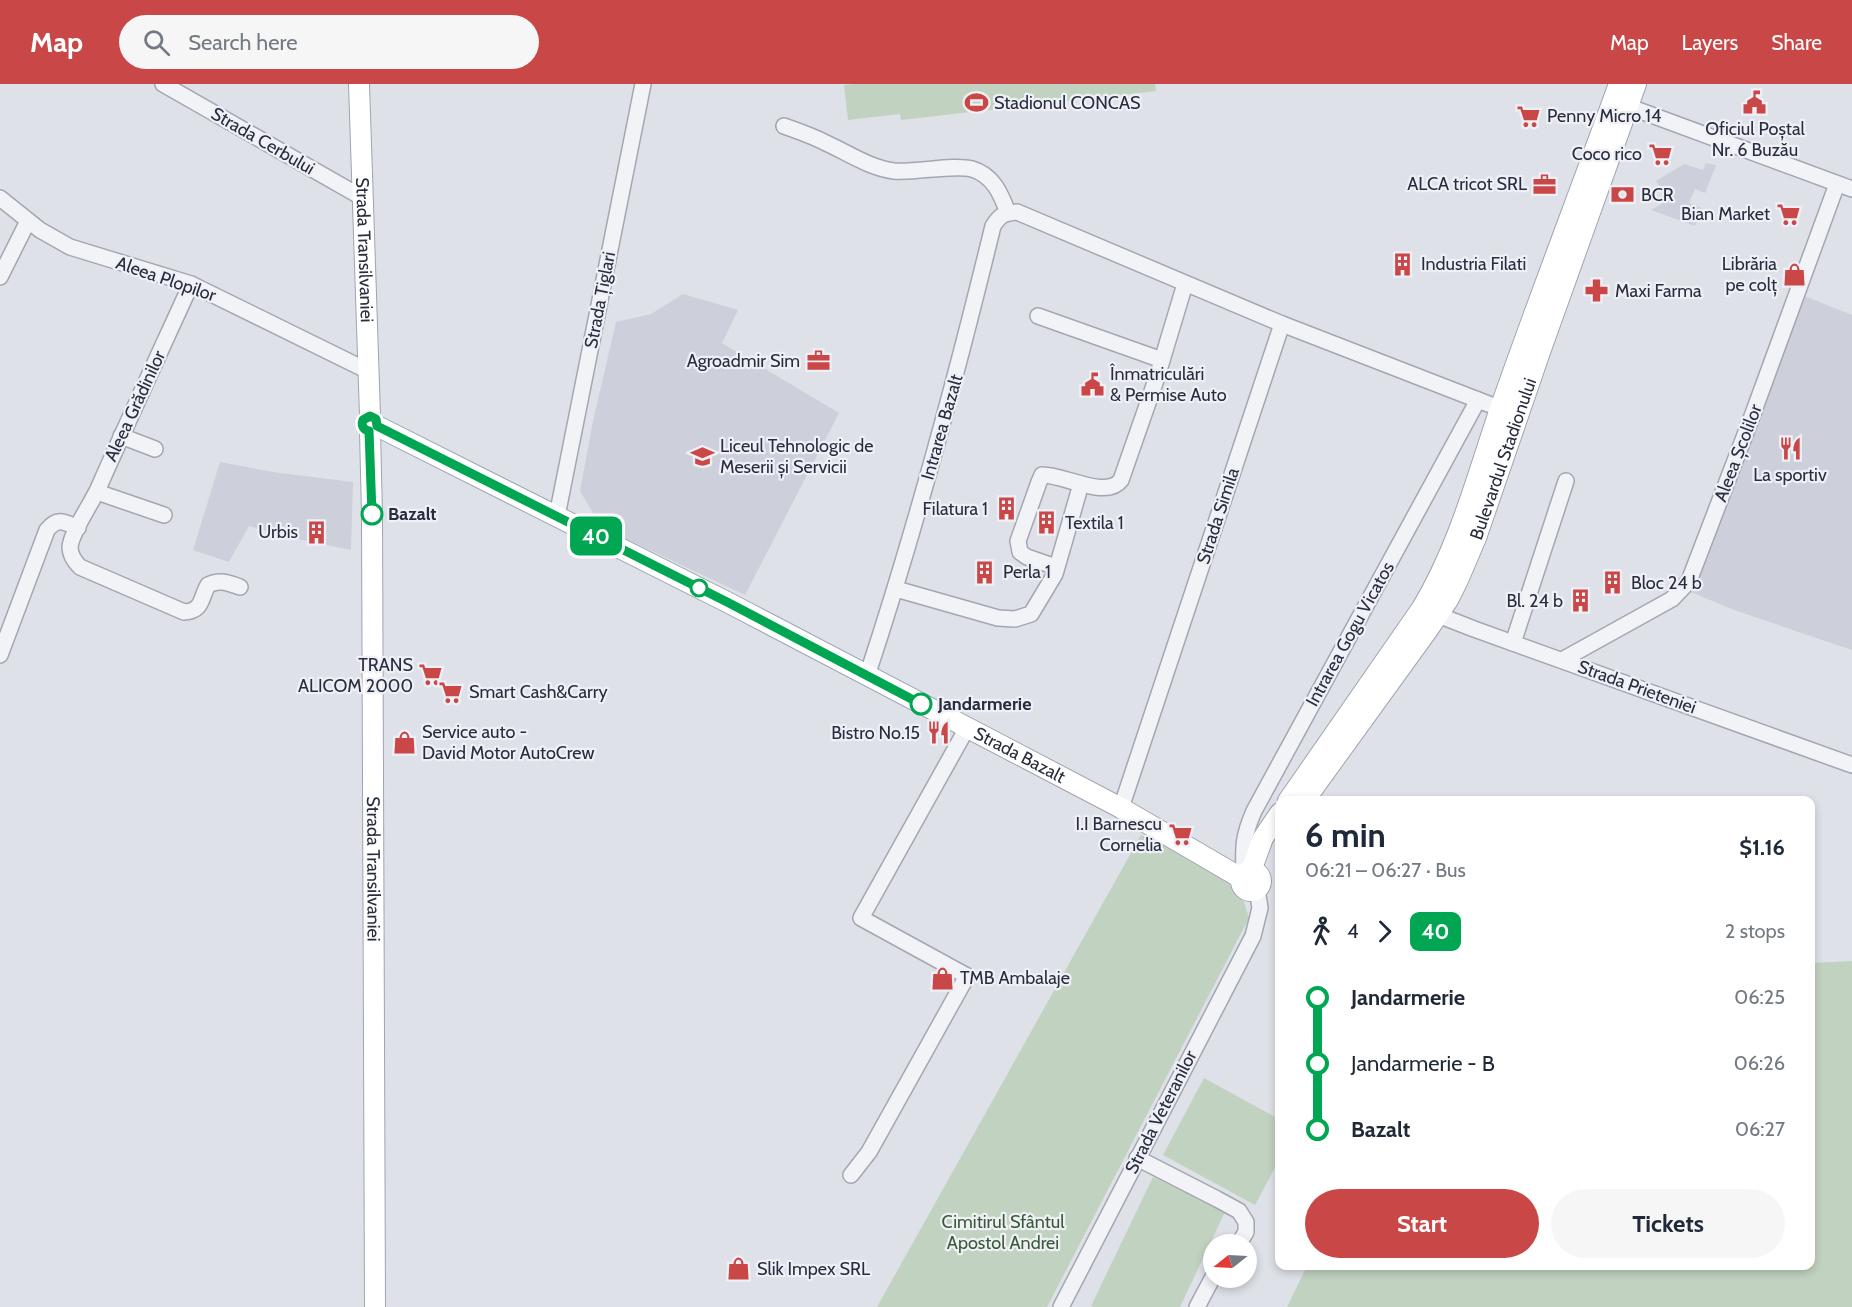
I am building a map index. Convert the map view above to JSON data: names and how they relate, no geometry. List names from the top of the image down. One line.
{"streets":{"main road":["Strada Transilvaniei","Bulevardul Stadionului","Strada Bazalt"],"street":["Strada Cerbului","Aleea Plopilor","Strada Țiglari","Aleea Grădinilor","Intrarea Bazalt","Aleea Școlilor","Strada Simila","Intrarea Gogu Vicatos","Strada Prieteniei","Strada Veteranilor"]},"crossings":[["Strada Cerbului","Strada Transilvaniei"],["Strada Transilvaniei","Aleea Plopilor"],["Strada Transilvaniei","Strada Bazalt"],["Aleea Plopilor","Aleea Grădinilor"],["Strada Țiglari","Strada Bazalt"],["Intrarea Bazalt","Strada Bazalt"],["Aleea Școlilor","Strada Prieteniei"],["Bulevardul Stadionului","Strada Prieteniei"],["Strada Simila","Strada Bazalt"],["Intrarea Gogu Vicatos","Strada Bazalt"],["Intrarea Gogu Vicatos","Strada Veteranilor"],["Strada Bazalt","Strada Veteranilor"]],"parks":["Cimitirul Sfântul Apostol Andrei"],"places":{"sports":["Stadionul CONCAS"],"public building":["Oficiul Poștal Nr. 6 Buzău","Înmatriculări & Permise Auto"],"supermarket":["Penny Micro 14","Coco rico","Bian Market","TRANS ALICOM 2000","Smart Cash&Carry","I.I Barnescu Cornelia"],"office":["ALCA tricot SRL","Agroadmir Sim"],"bank":["BCR"],"building":["Industria Filati","Filatura 1","Textila 1","Urbis","Perla 1","Bloc 24 b","Bl. 24 b"],"shop":["Librăria pe colț","Service auto - David Motor AutoCrew","TMB Ambalaje","Slik Impex SRL"],"pharmacy":["Maxi Farma"],"restaurant":["La sportiv","Bistro No.15"],"school or university":["Liceul Tehnologic de Meserii și Servicii"],"other":["Bazalt","Jandarmerie"]},"lines":["bus line 40"],"north":"left","page":{"header":"Map","search":"Search here","nav":["Map","Layers","Share"],"on_map":"40","heading":["6 min","06:21 – 06:27 · Bus","$1.16"],"legs":["4","40","2 stops"],"list":[{"name":"Jandarmerie","value":"06:25"},{"name":"Jandarmerie - B","value":"06:26"},{"name":"Bazalt","value":"06:27"}],"buttons":["Start","Tickets"]}}
